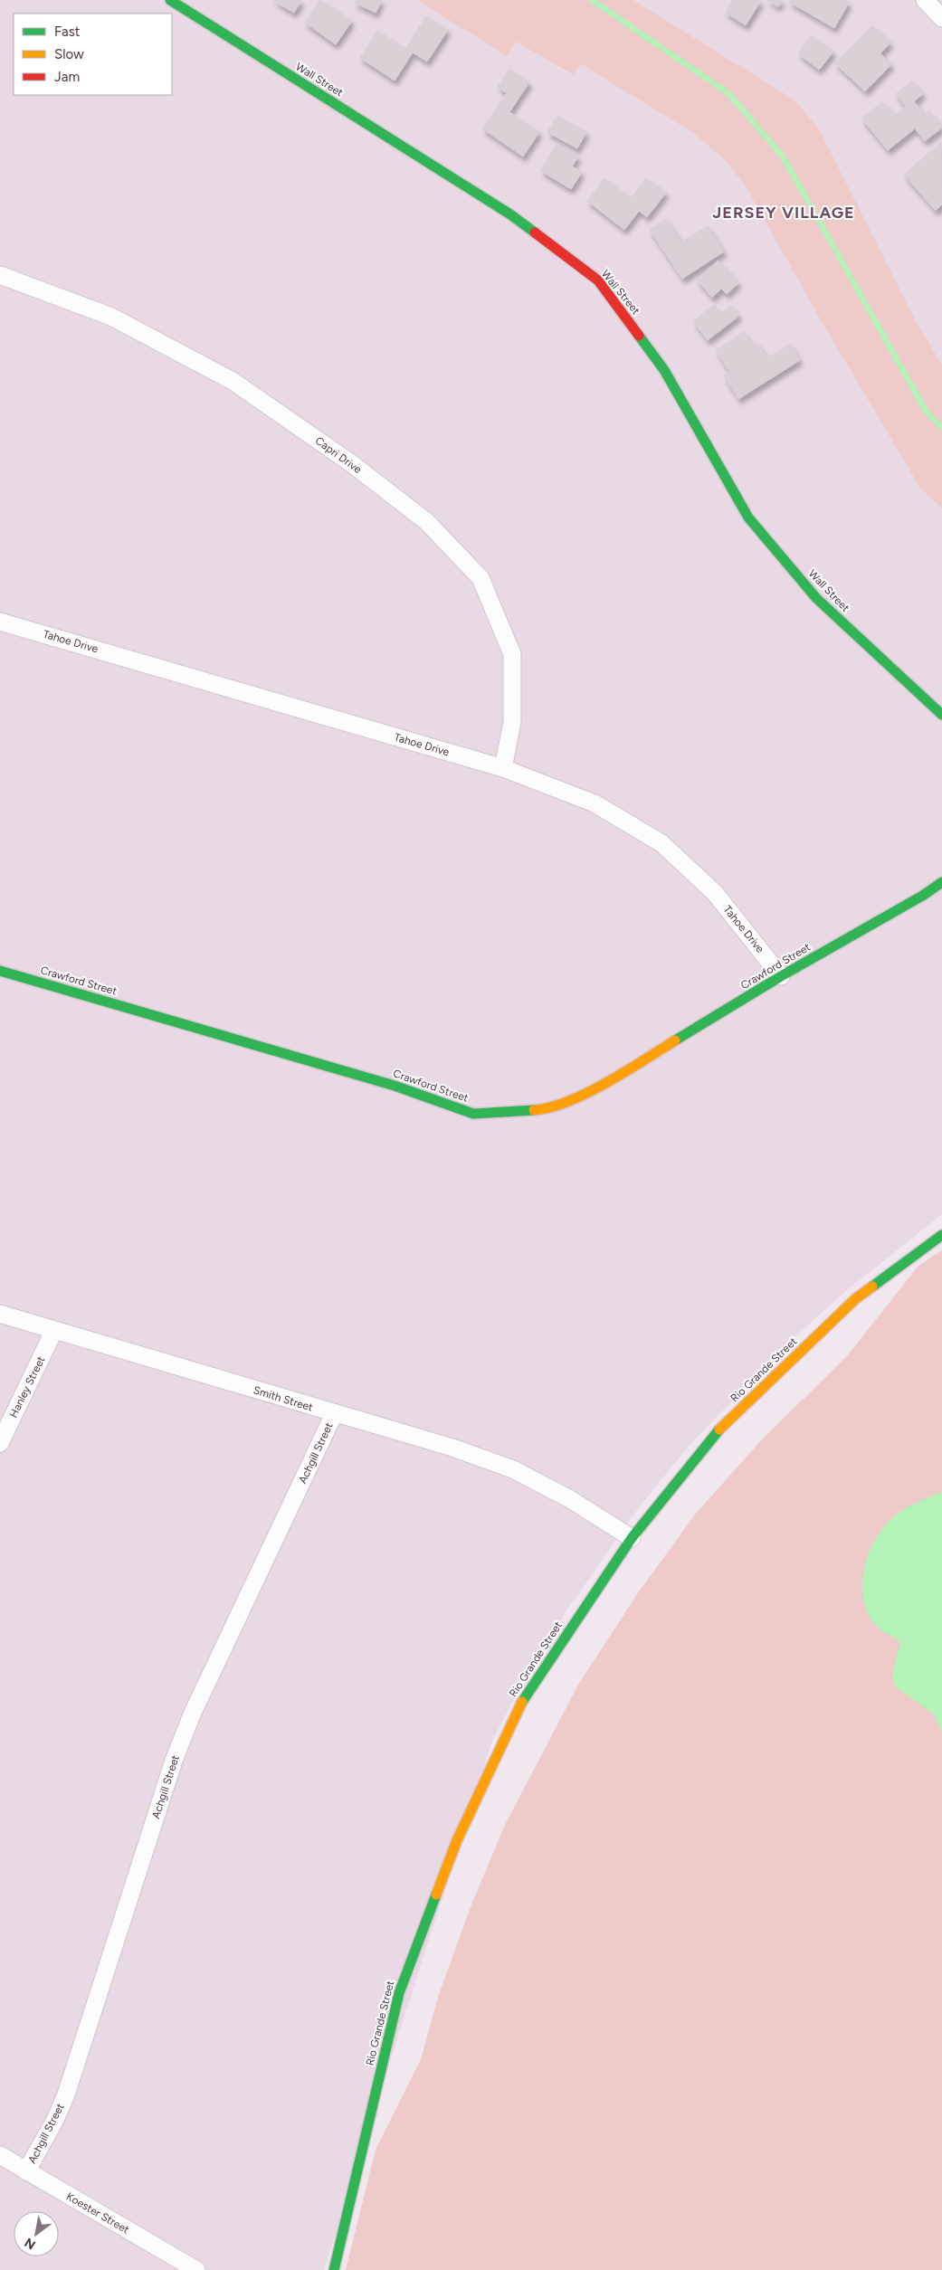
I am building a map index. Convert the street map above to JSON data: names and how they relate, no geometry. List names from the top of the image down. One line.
{"streets":{"street":["Wall Street","Capri Drive","Tahoe Drive","Crawford Street","Rio Grande Street","Hanley Street","Smith Street","Achgill Street","Koester Street"]},"crossings":[["Capri Drive","Tahoe Drive"],["Tahoe Drive","Crawford Street"],["Rio Grande Street","Smith Street"],["Hanley Street","Smith Street"],["Smith Street","Achgill Street"],["Achgill Street","Koester Street"]],"districts":["JERSEY VILLAGE"],"legend":["Fast","Slow","Jam"],"north":"bottom left"}
